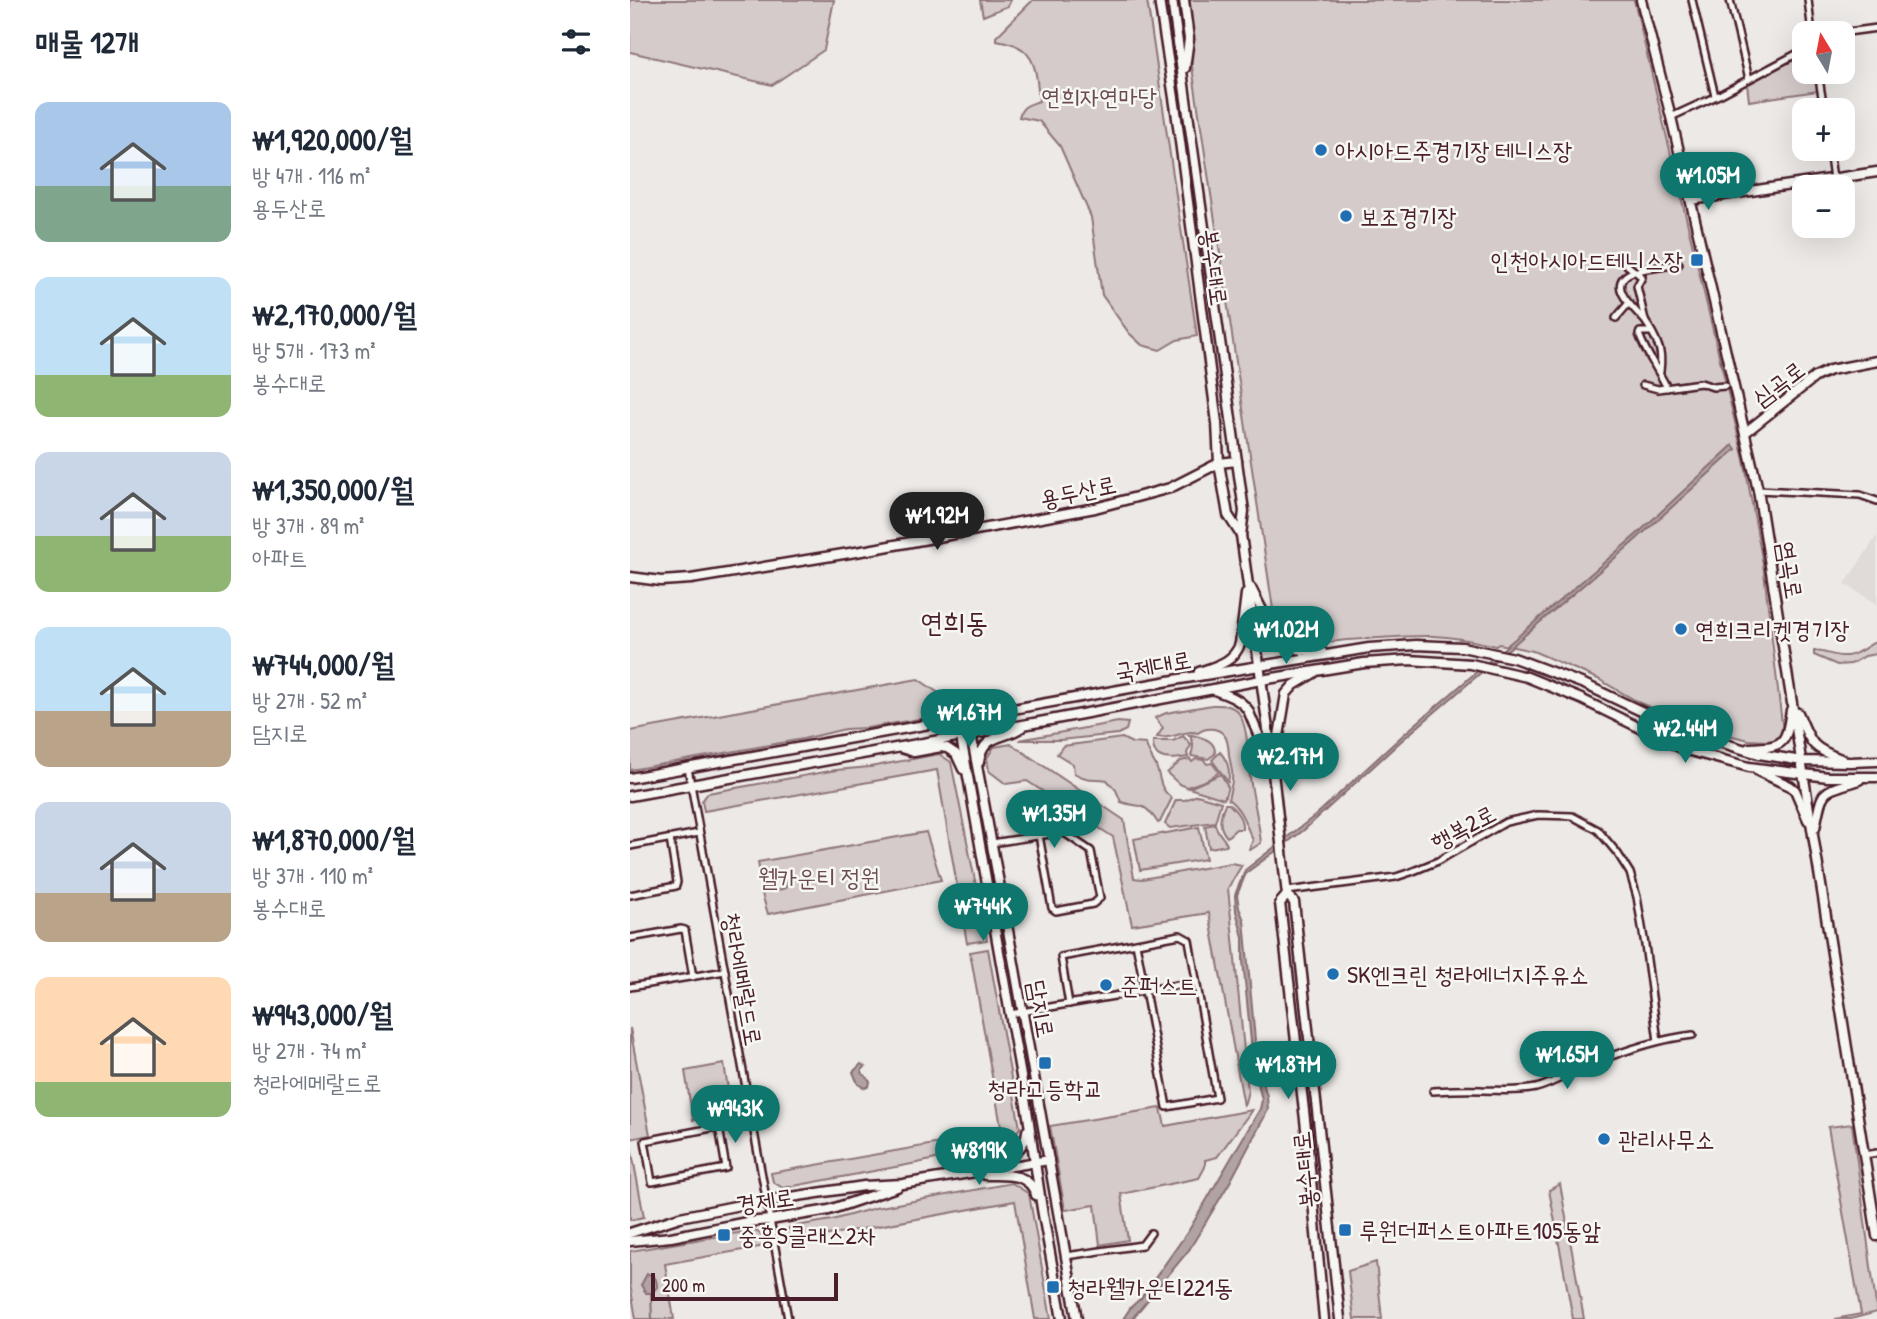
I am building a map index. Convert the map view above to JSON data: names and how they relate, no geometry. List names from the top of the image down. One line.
{"streets":{"main road":["봉수대로","심곡로","용두산로","염곡로","국제대로","담지로","경제로"],"street":["행복2로","청라에메랄드로"]},"crossings":[["봉수대로","용두산로"],["봉수대로","국제대로"],["봉수대로","행복2로"],["심곡로","염곡로"],["염곡로","국제대로"],["국제대로","청라에메랄드로"],["국제대로","담지로"],["청라에메랄드로","경제로"],["담지로","경제로"]],"districts":["연희동"],"parks":["연희자연마당","웰카운티 정원"],"places":{"other":["아시아드주경기장 테니스장","보조경기장","연희크리켓경기장","SK엔크린 청라에너지주유소","준퍼스트","관리사무소"],"transit":["인천아시아드테니스장","청라고등학교","루원더퍼스트아파트105동앞","중흥S클래스2차","청라웰카운티221동"]},"scale_bar":"200 m","north":"top","page":{"heading":"매물 12개","map_buttons":["+","−"],"list":[{"name":"₩1,920,000/월","note":"방 4개 · 116 m² · 용두산로"},{"name":"₩2,170,000/월","note":"방 5개 · 173 m² · 봉수대로"},{"name":"₩1,350,000/월","note":"방 3개 · 89 m² · 아파트"},{"name":"₩744,000/월","note":"방 2개 · 52 m² · 담지로"},{"name":"₩1,870,000/월","note":"방 3개 · 110 m² · 봉수대로"},{"name":"₩943,000/월","note":"방 2개 · 74 m² · 청라에메랄드로"}],"price":["₩1.05M","₩1.92M","₩1.02M","₩1.67M","₩2.44M","₩2.17M","₩1.35M","₩744K","₩1.65M","₩1.87M","₩943K","₩819K"],"scale":"200 m"}}
